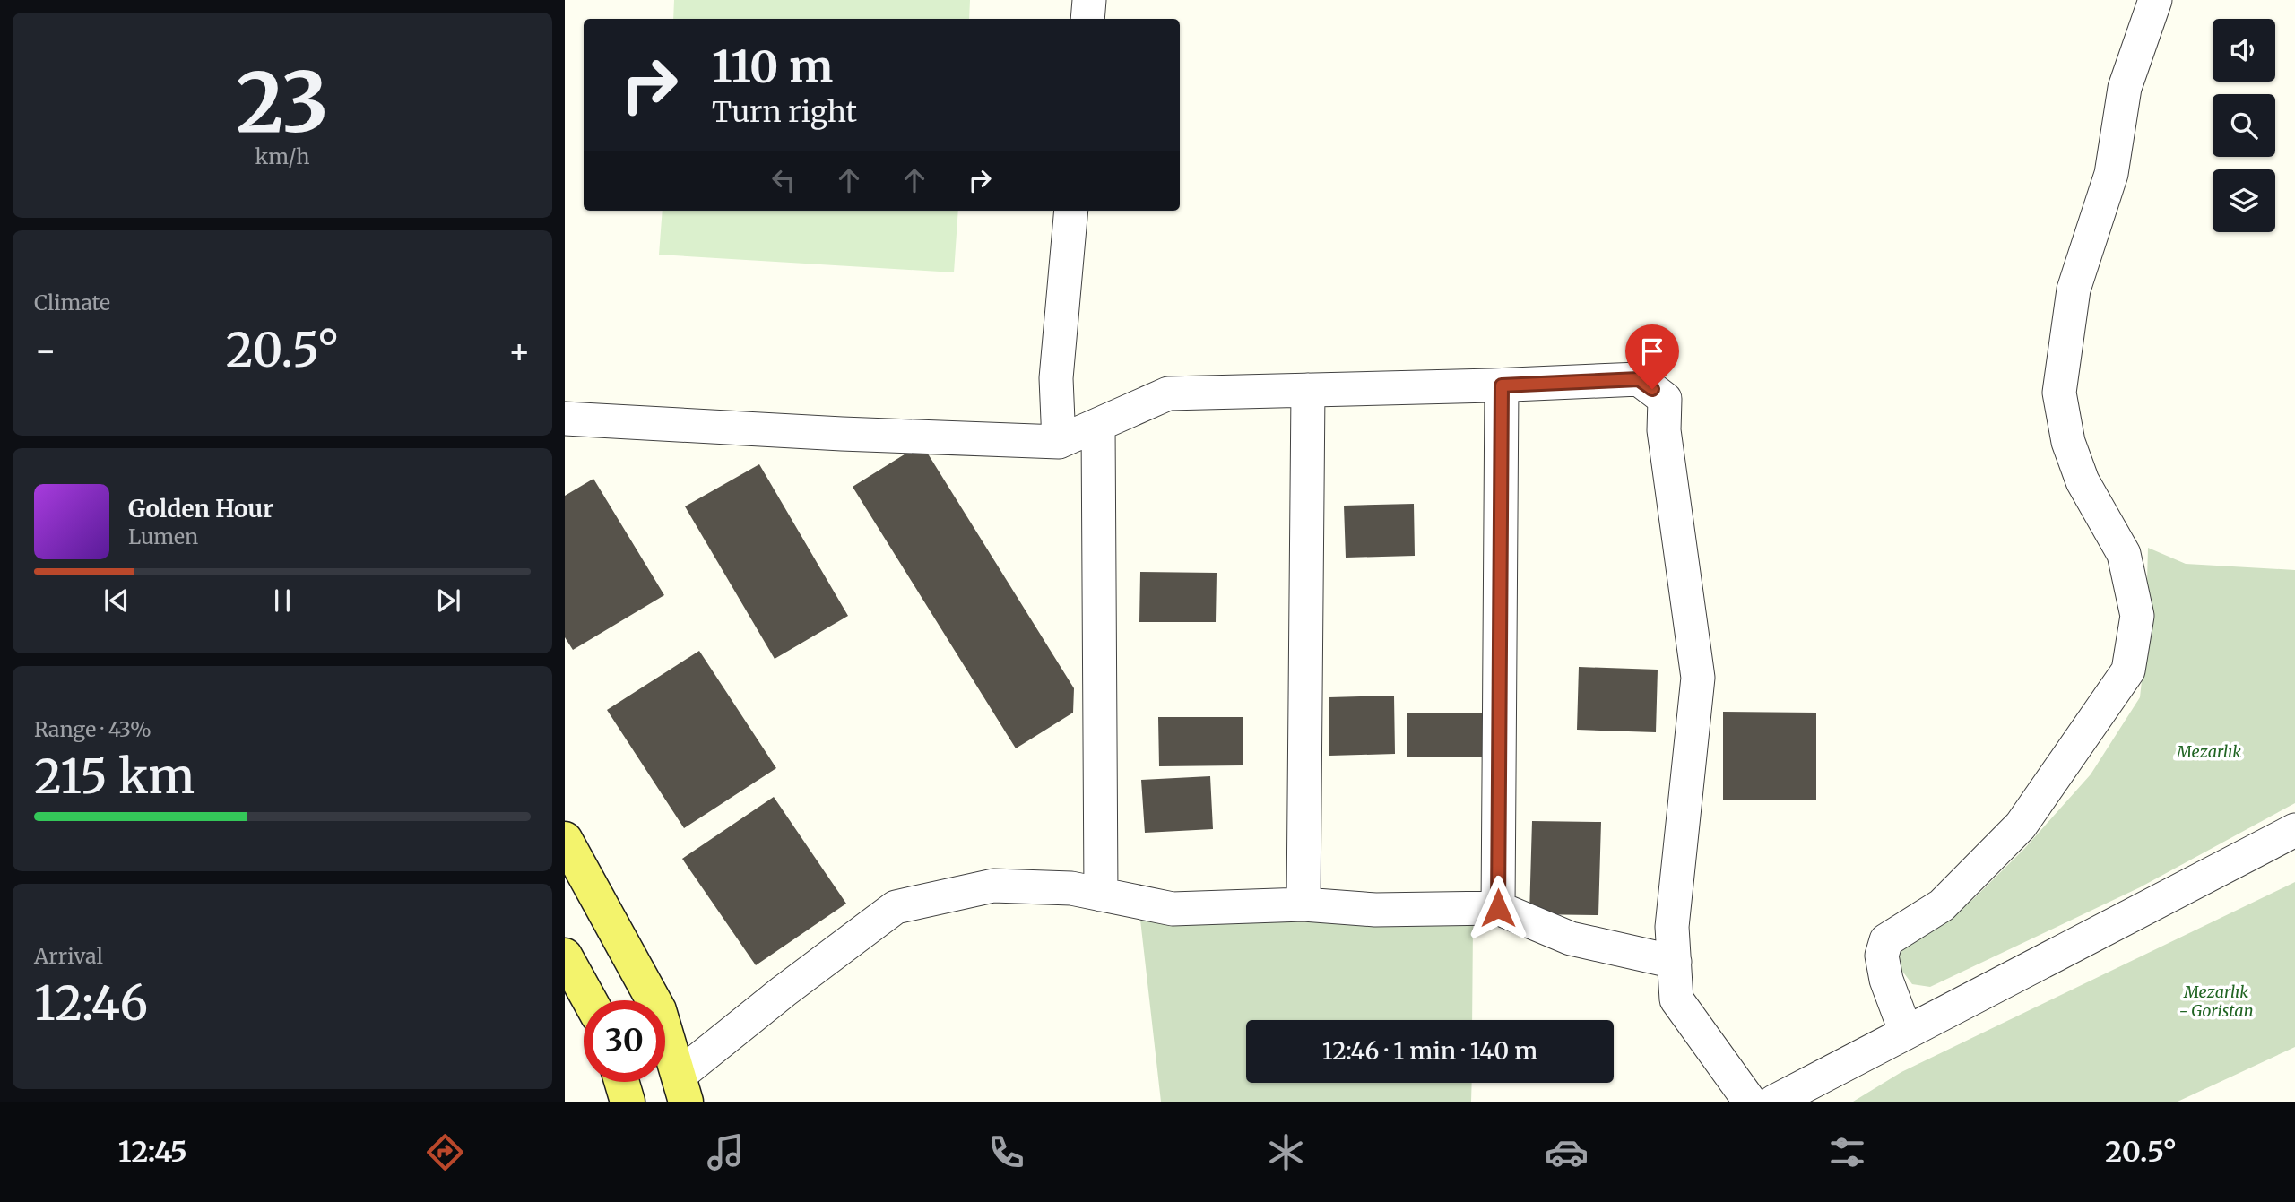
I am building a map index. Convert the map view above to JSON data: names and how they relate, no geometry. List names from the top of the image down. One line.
{"parks":["Mezarlık","Mezarlık - Goristan"],"page":{"tile":[["23","km/h"],"Climate",["Range · 43%","215 km"],["Arrival","12:46"]],"turn":["110 m","Turn right"],"heat":["−","20.5°","+"],"song":["Golden Hour","Lumen"],"limit":"30","trip":"12:46 · 1 min · 140 m","tabs":["12:45","20.5°"]}}
